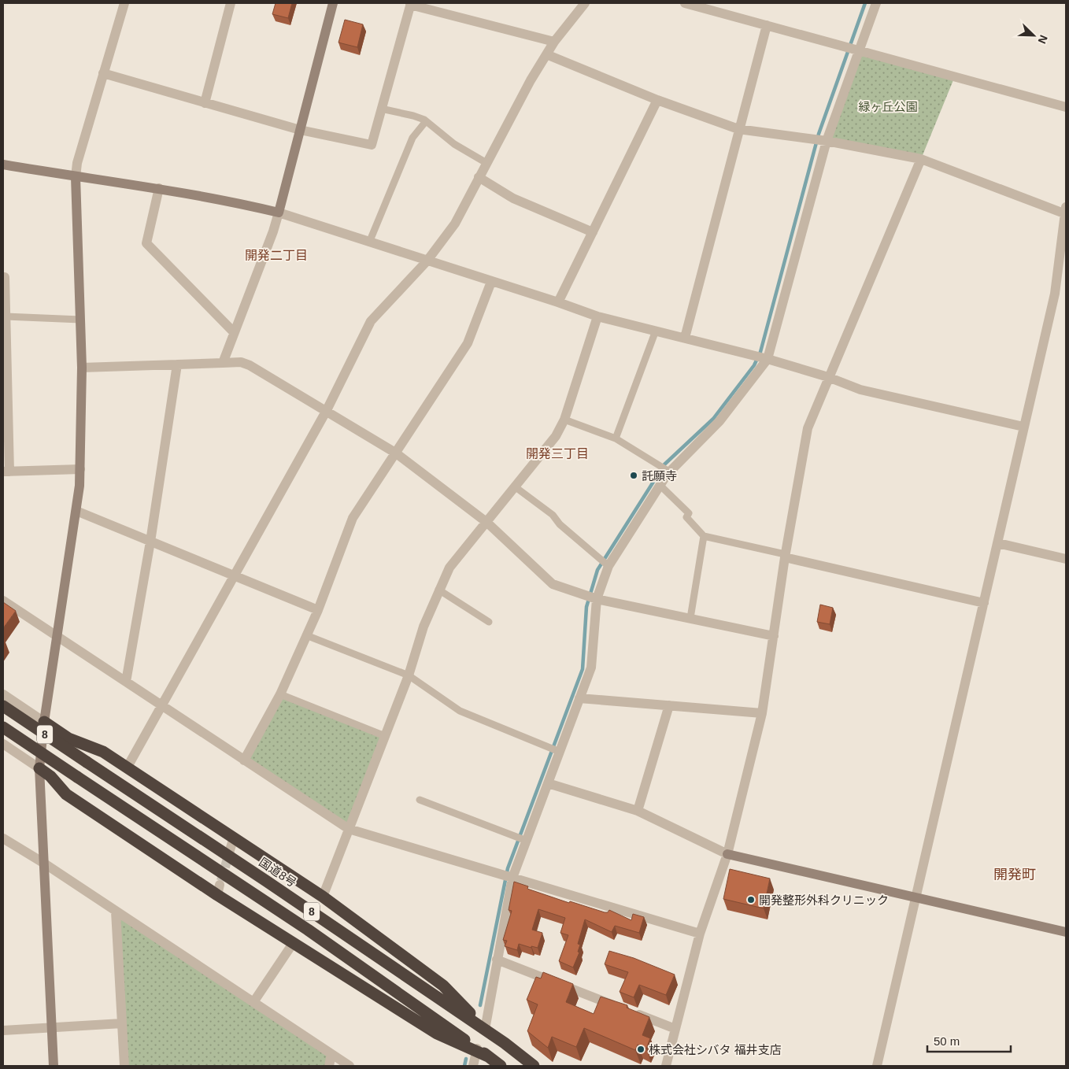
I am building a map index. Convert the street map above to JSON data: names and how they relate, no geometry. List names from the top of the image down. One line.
{"streets":{"highway":["8","国道8号"]},"crossings":[["8","国道8号"]],"districts":["開発二丁目","開発三丁目","開発町"],"parks":["緑ヶ丘公園"],"places":["託願寺","開発整形外科クリニック","株式会社シバタ 福井支店"],"scale_bar":"50 m","north":"bottom right"}
